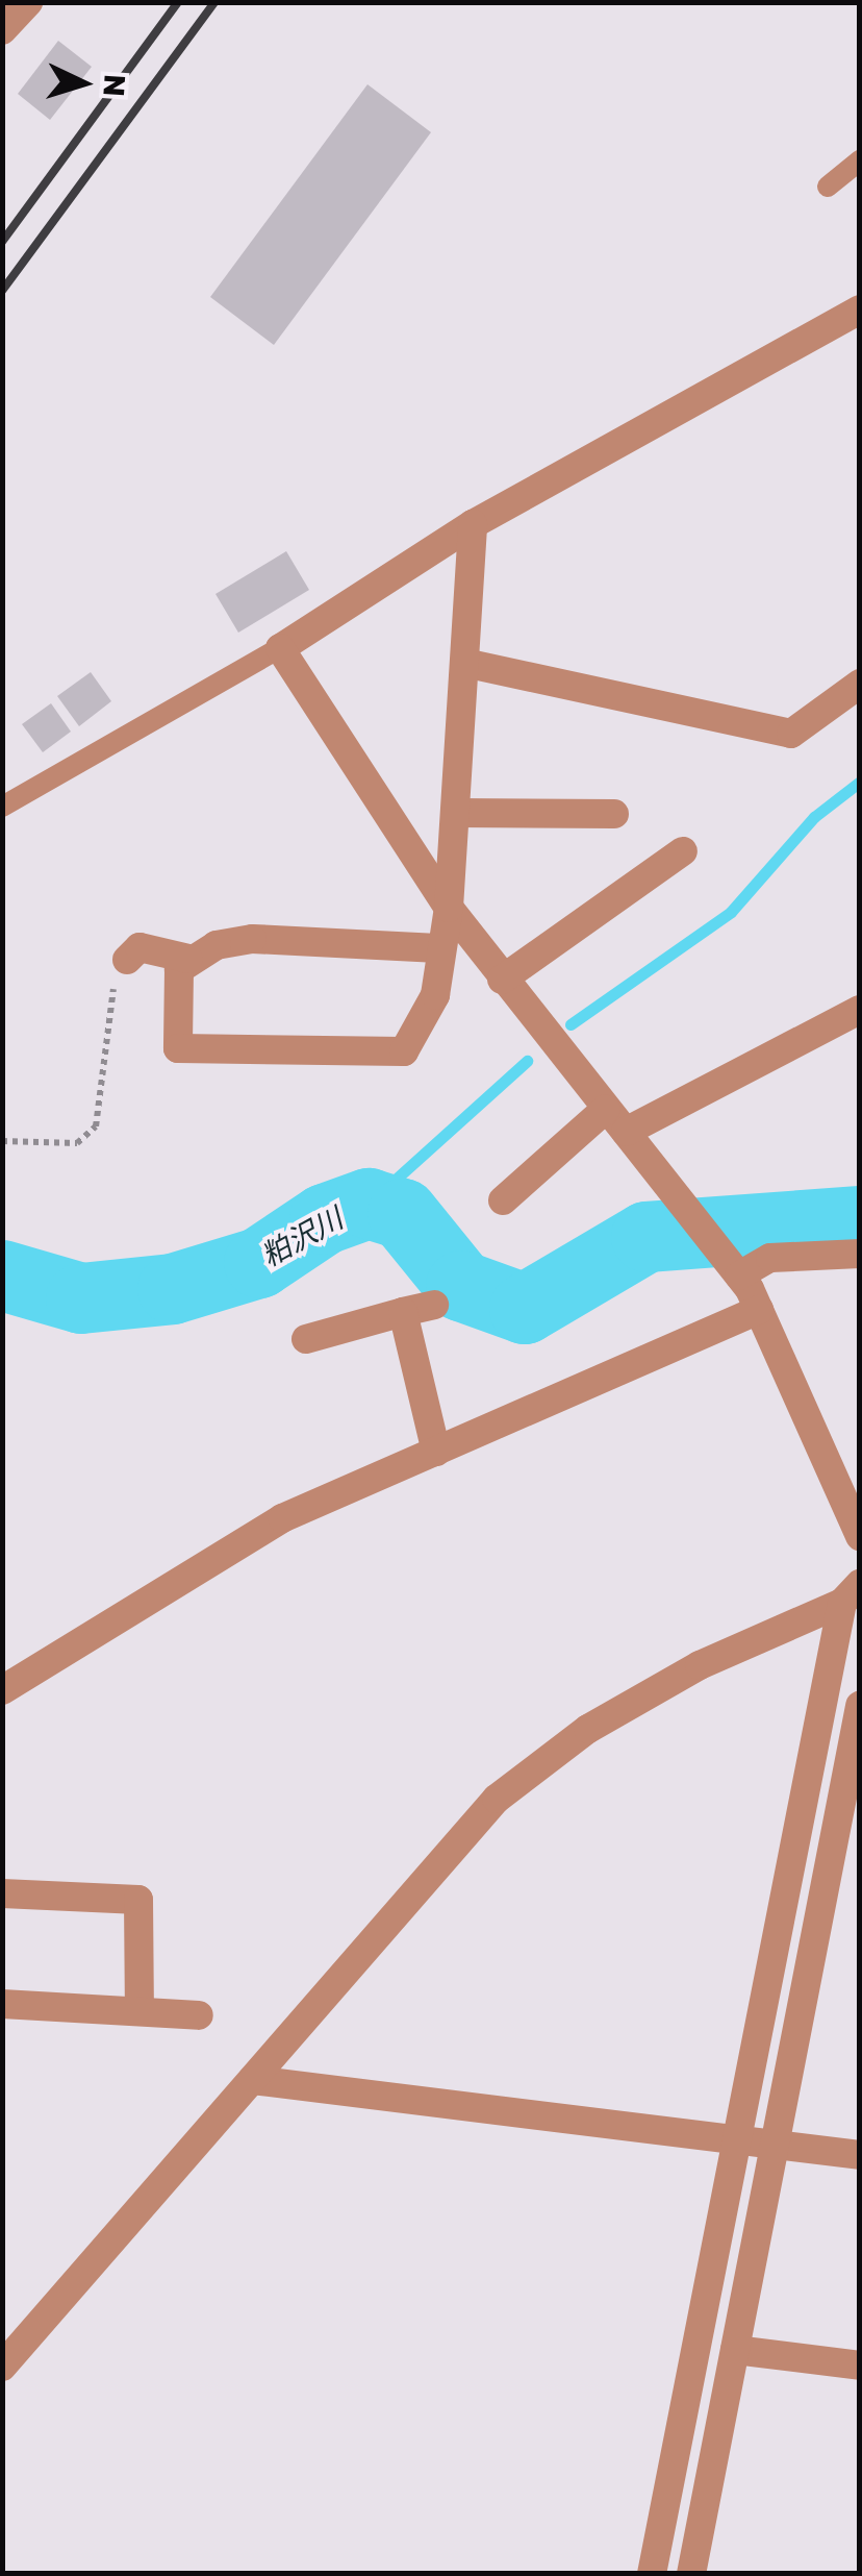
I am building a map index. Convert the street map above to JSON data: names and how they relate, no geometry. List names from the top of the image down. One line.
{"water":["粕沢川"],"north":"right"}
